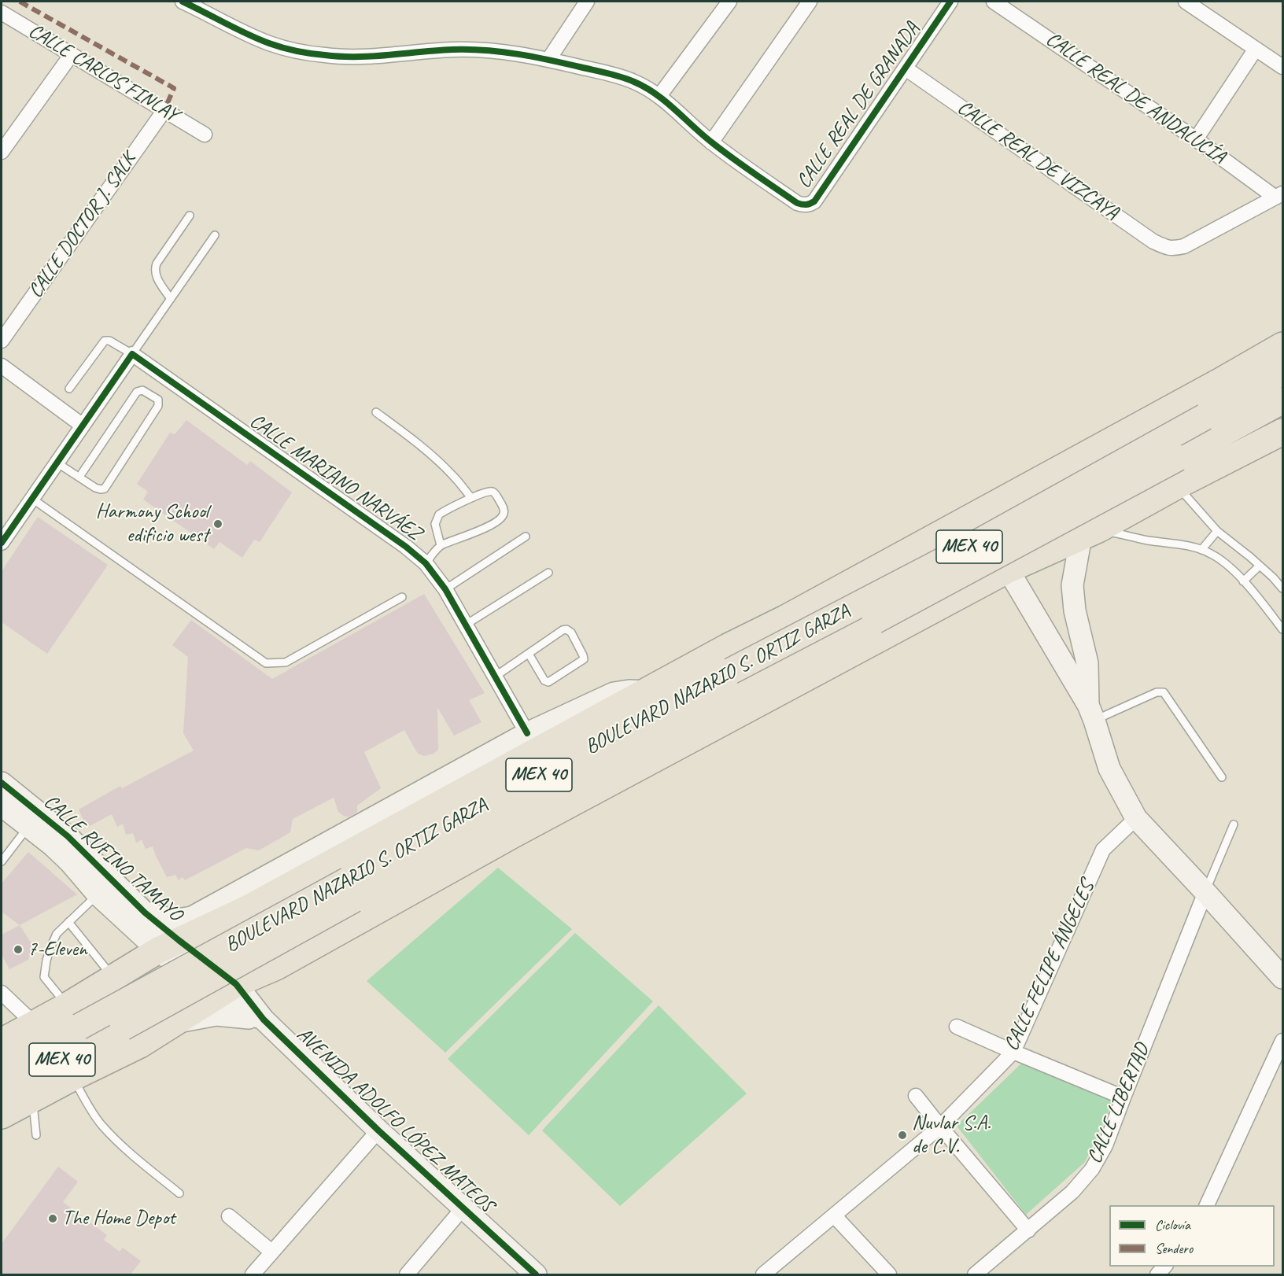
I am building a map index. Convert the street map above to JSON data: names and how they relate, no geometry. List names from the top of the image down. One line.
{"streets":{"highway":["MEX 40","BOULEVARD NAZARIO S. ORTIZ GARZA"],"street":["CALLE CARLOS FINLAY","CALLE REAL DE ANDALUCÍA","CALLE REAL DE GRANADA","CALLE REAL DE VIZCAYA","CALLE DOCTOR J. SALK","CALLE MARIANO NARVÁEZ","CALLE RUFINO TAMAYO","CALLE FELIPE ÁNGELES","CALLE LIBERTAD","AVENIDA ADOLFO LÓPEZ MATEOS"]},"crossings":[["CALLE CARLOS FINLAY","CALLE DOCTOR J. SALK"],["CALLE REAL DE ANDALUCÍA","CALLE REAL DE VIZCAYA"],["CALLE REAL DE GRANADA","CALLE REAL DE VIZCAYA"],["CALLE RUFINO TAMAYO","AVENIDA ADOLFO LÓPEZ MATEOS"]],"places":["Harmony School edificio west","7-Eleven","Nuvlar S.A. de C.V.","The Home Depot"],"legend":["Ciclovía","Sendero"]}
